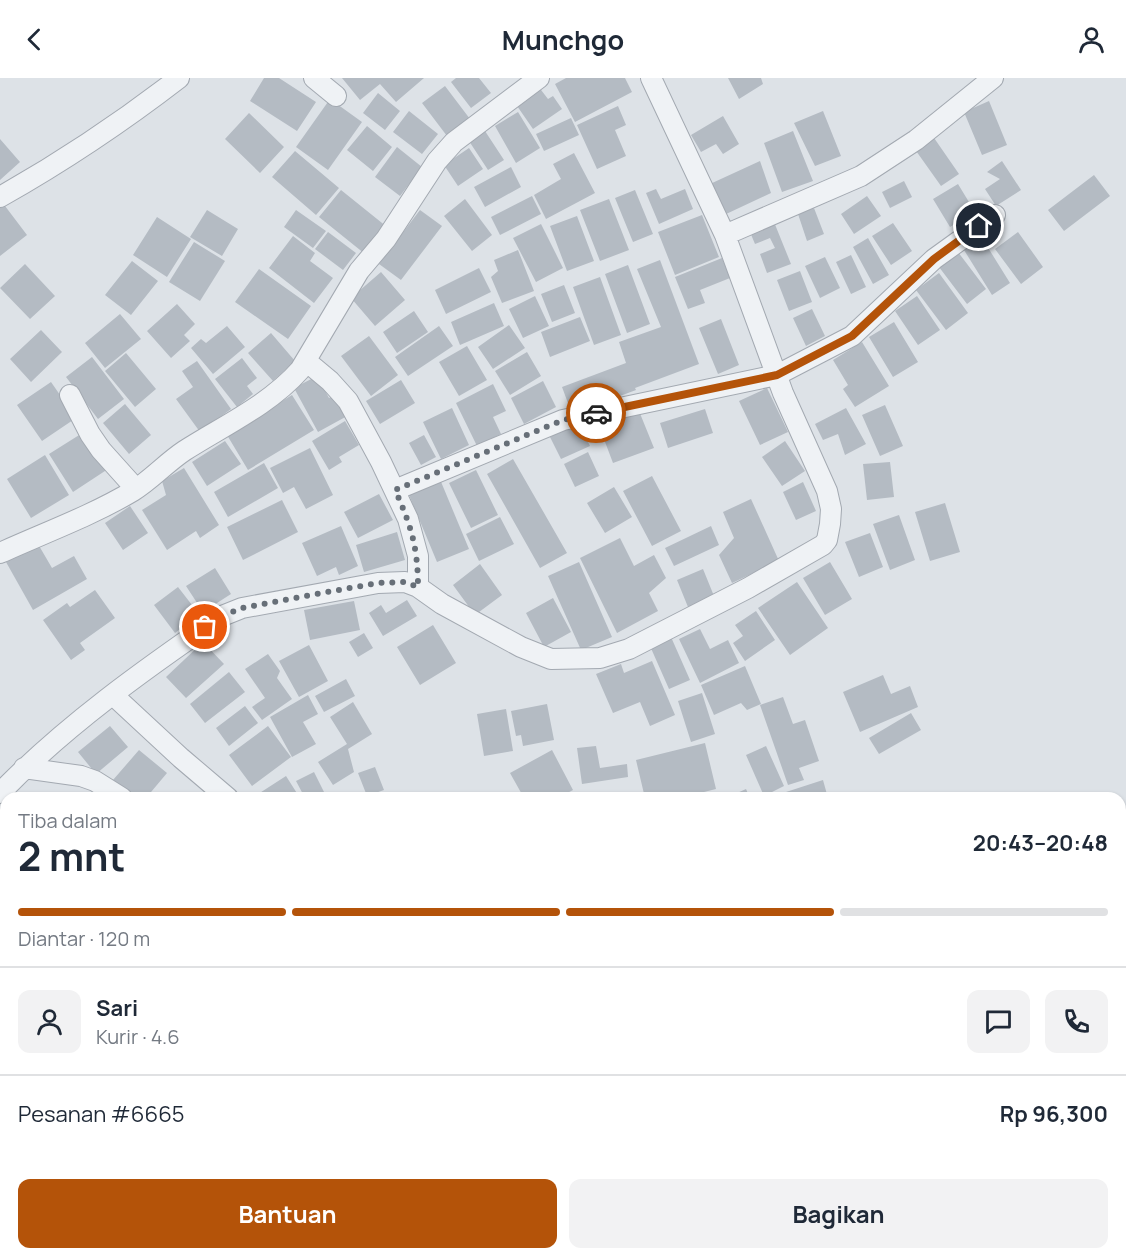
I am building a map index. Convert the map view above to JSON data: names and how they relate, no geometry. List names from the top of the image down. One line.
{"page":{"header":"Munchgo","heading":["2 mnt","Tiba dalam","20:43–20:48"],"panel":["Sari","Kurir · 4.6","Pesanan #6665","Rp 96,300"],"bar":"Diantar · 120 m","buttons":["Bantuan","Bagikan"]}}
